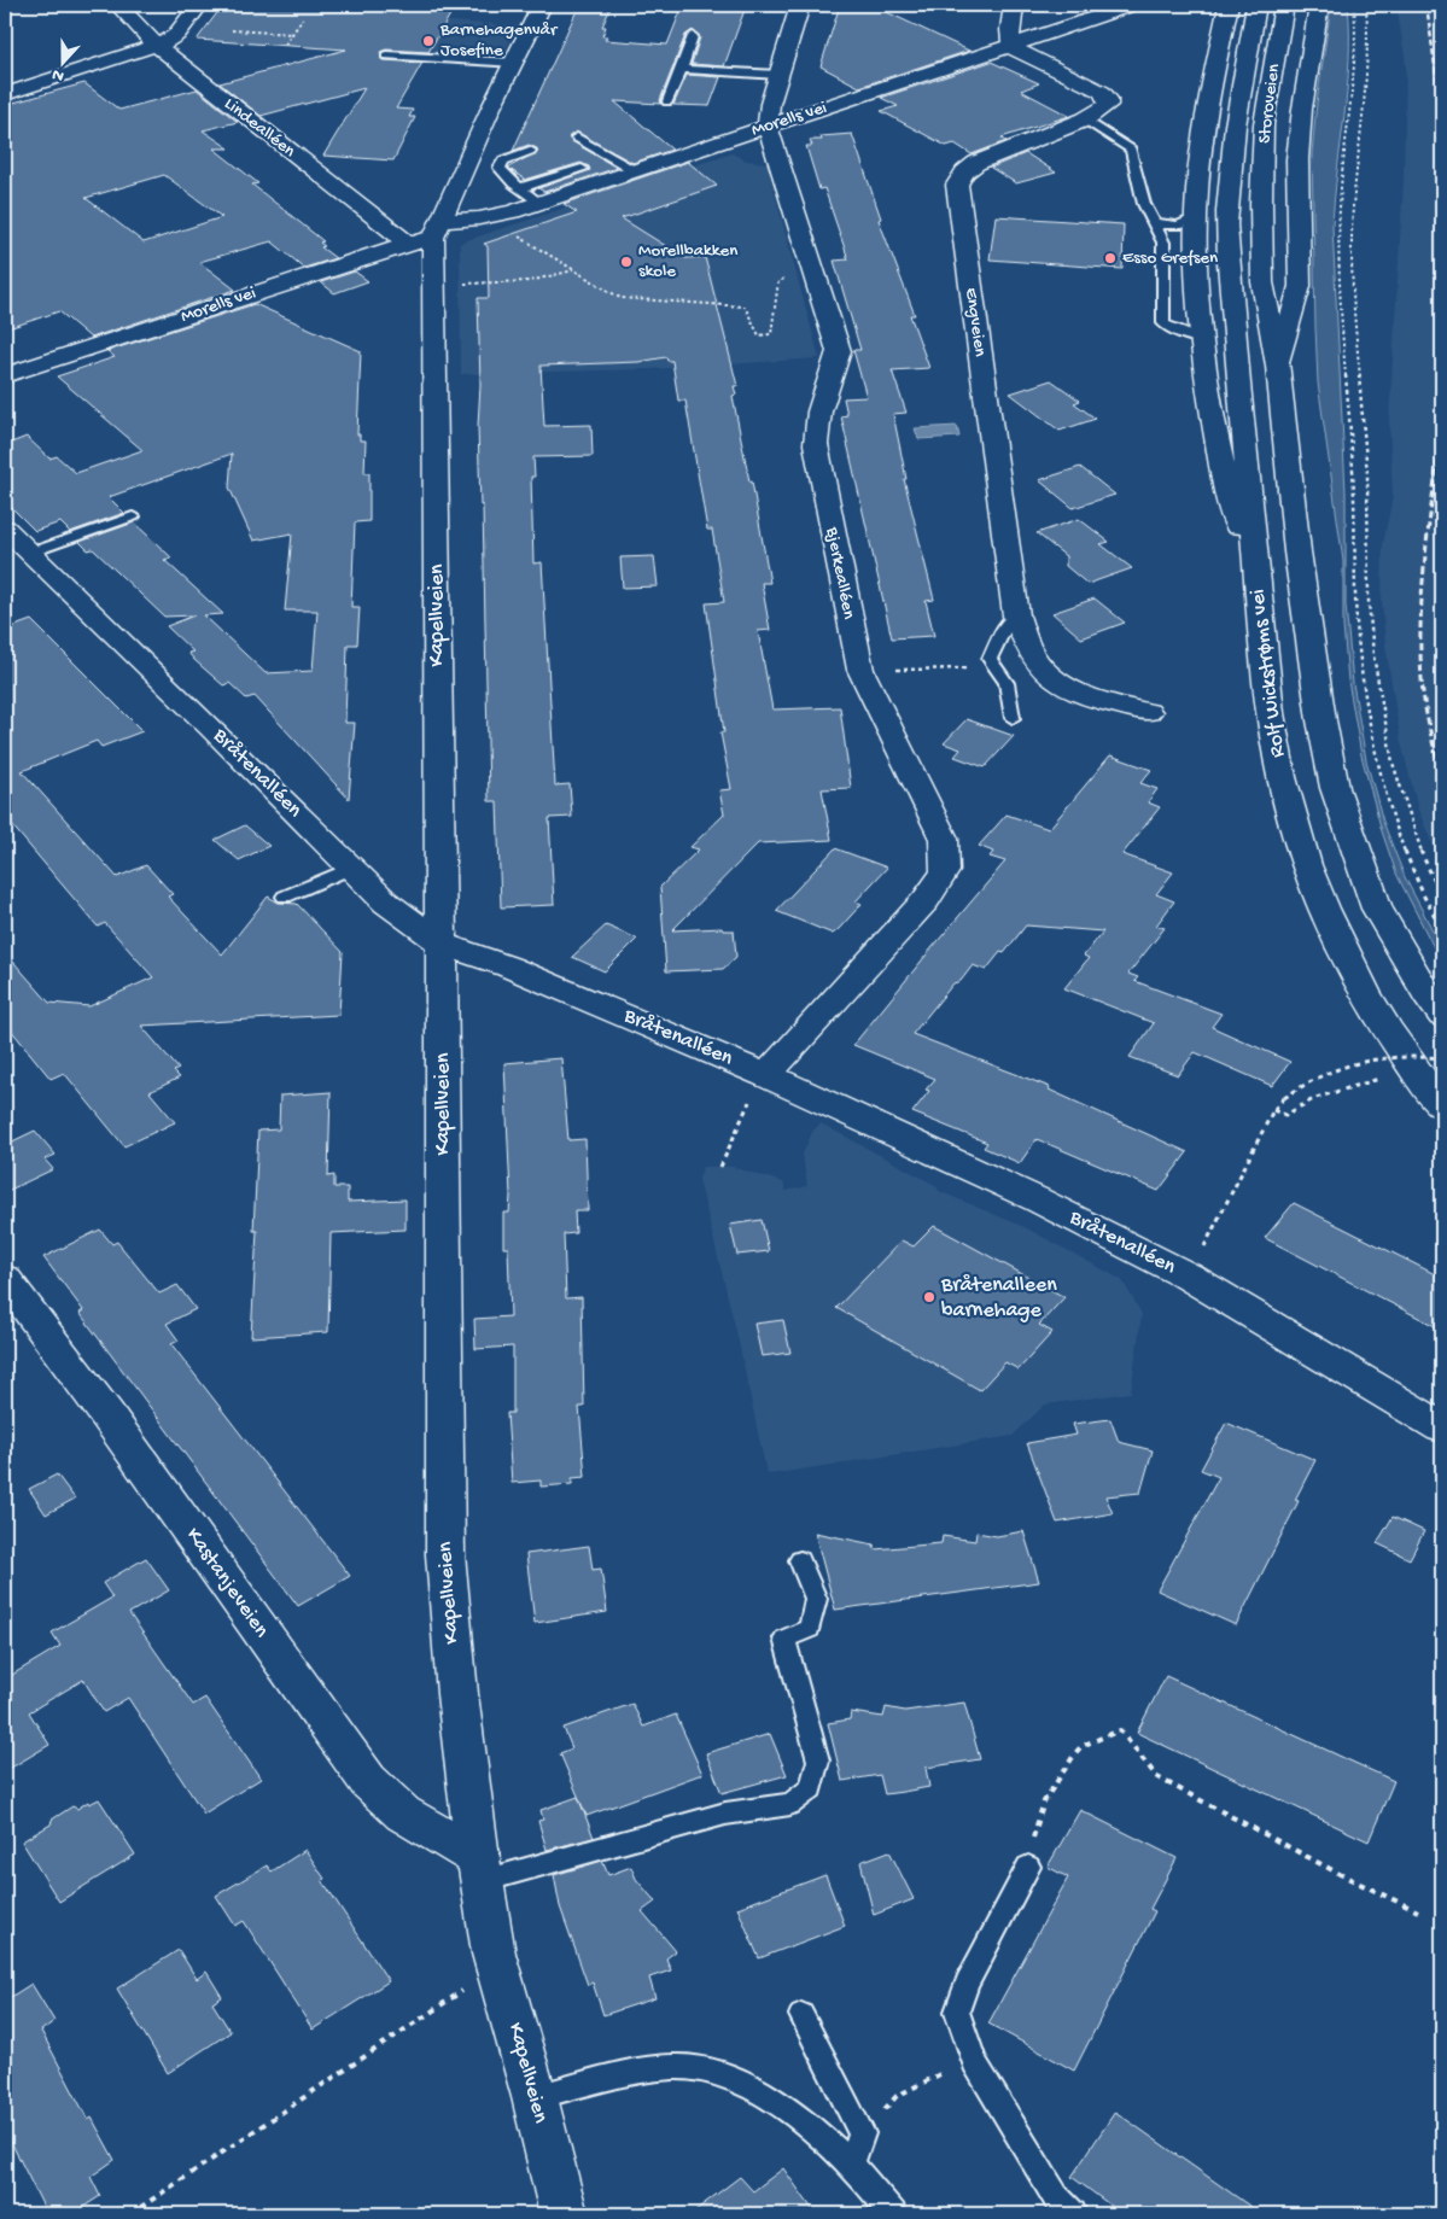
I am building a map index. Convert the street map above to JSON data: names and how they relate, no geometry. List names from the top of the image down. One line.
{"streets":{"main road":["Storoveien","Morells vei","Lindealléen","Engveien","Bjerkealléen","Kapellveien","Rolf Wickstrøms vei","Bråtenalléen","Kastanjeveien"]},"crossings":[["Storoveien","Rolf Wickstrøms vei"],["Morells vei","Lindealléen"],["Morells vei","Engveien"],["Morells vei","Bjerkealléen"],["Morells vei","Kapellveien"],["Lindealléen","Kapellveien"],["Bjerkealléen","Bråtenalléen"],["Kapellveien","Bråtenalléen"],["Kapellveien","Kastanjeveien"]],"places":["Barnehagenvår Josefine","Esso Grefsen","Morellbakken skole","Bråtenalleen barnehage"],"north":"bottom"}
